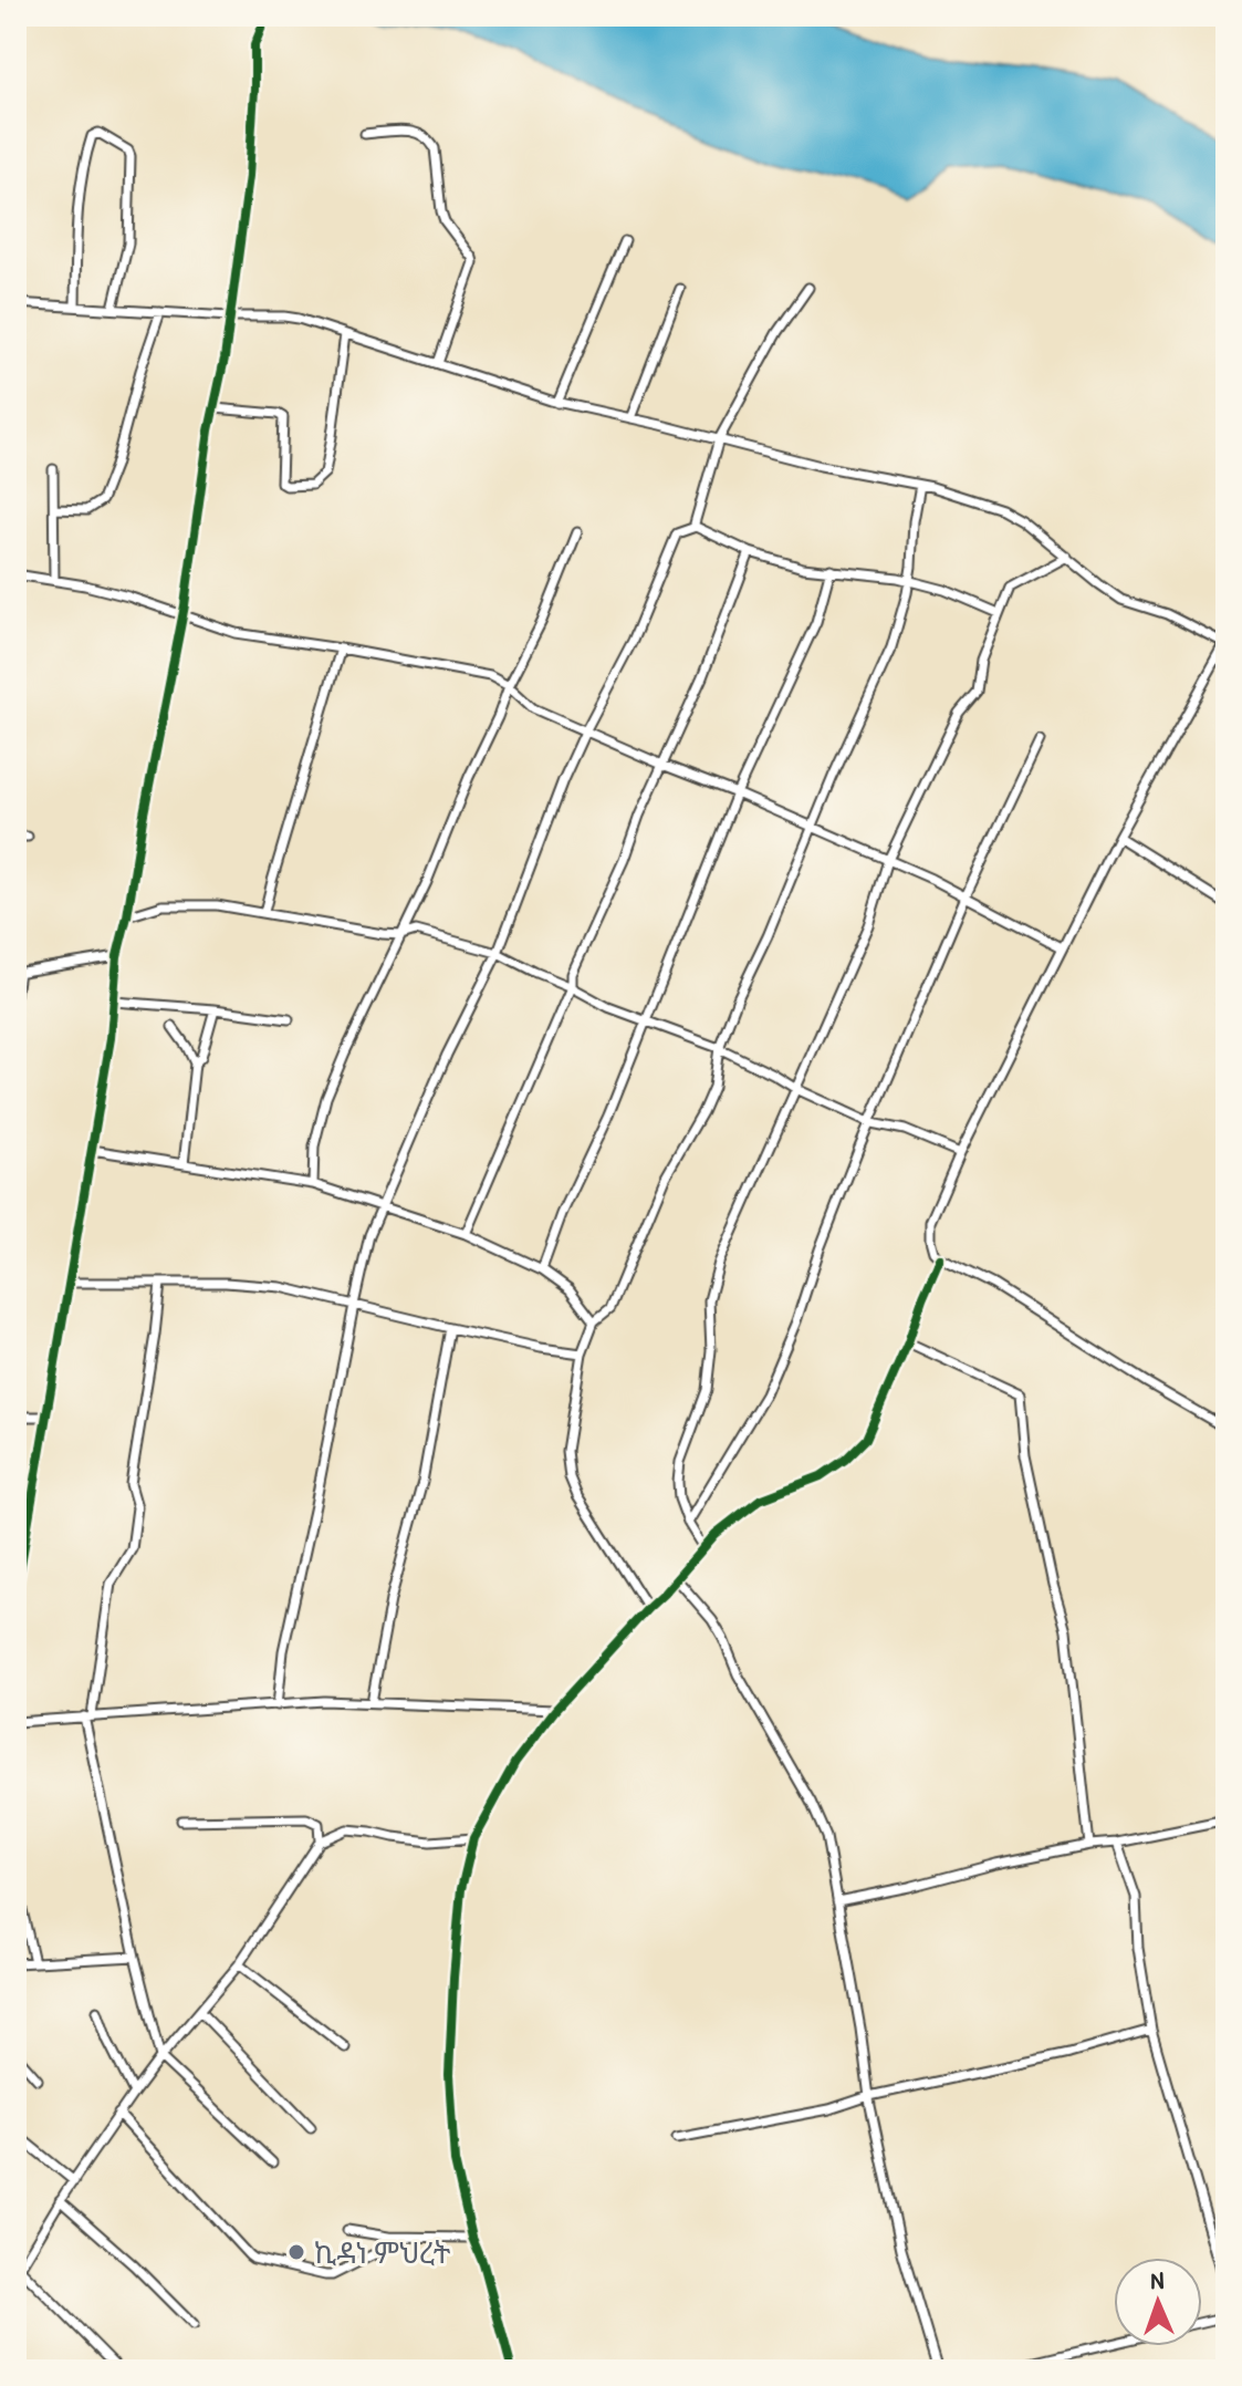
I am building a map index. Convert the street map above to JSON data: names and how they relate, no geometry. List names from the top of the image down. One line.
{"places":["ኪዳነ ምህረት"],"north":"top"}
